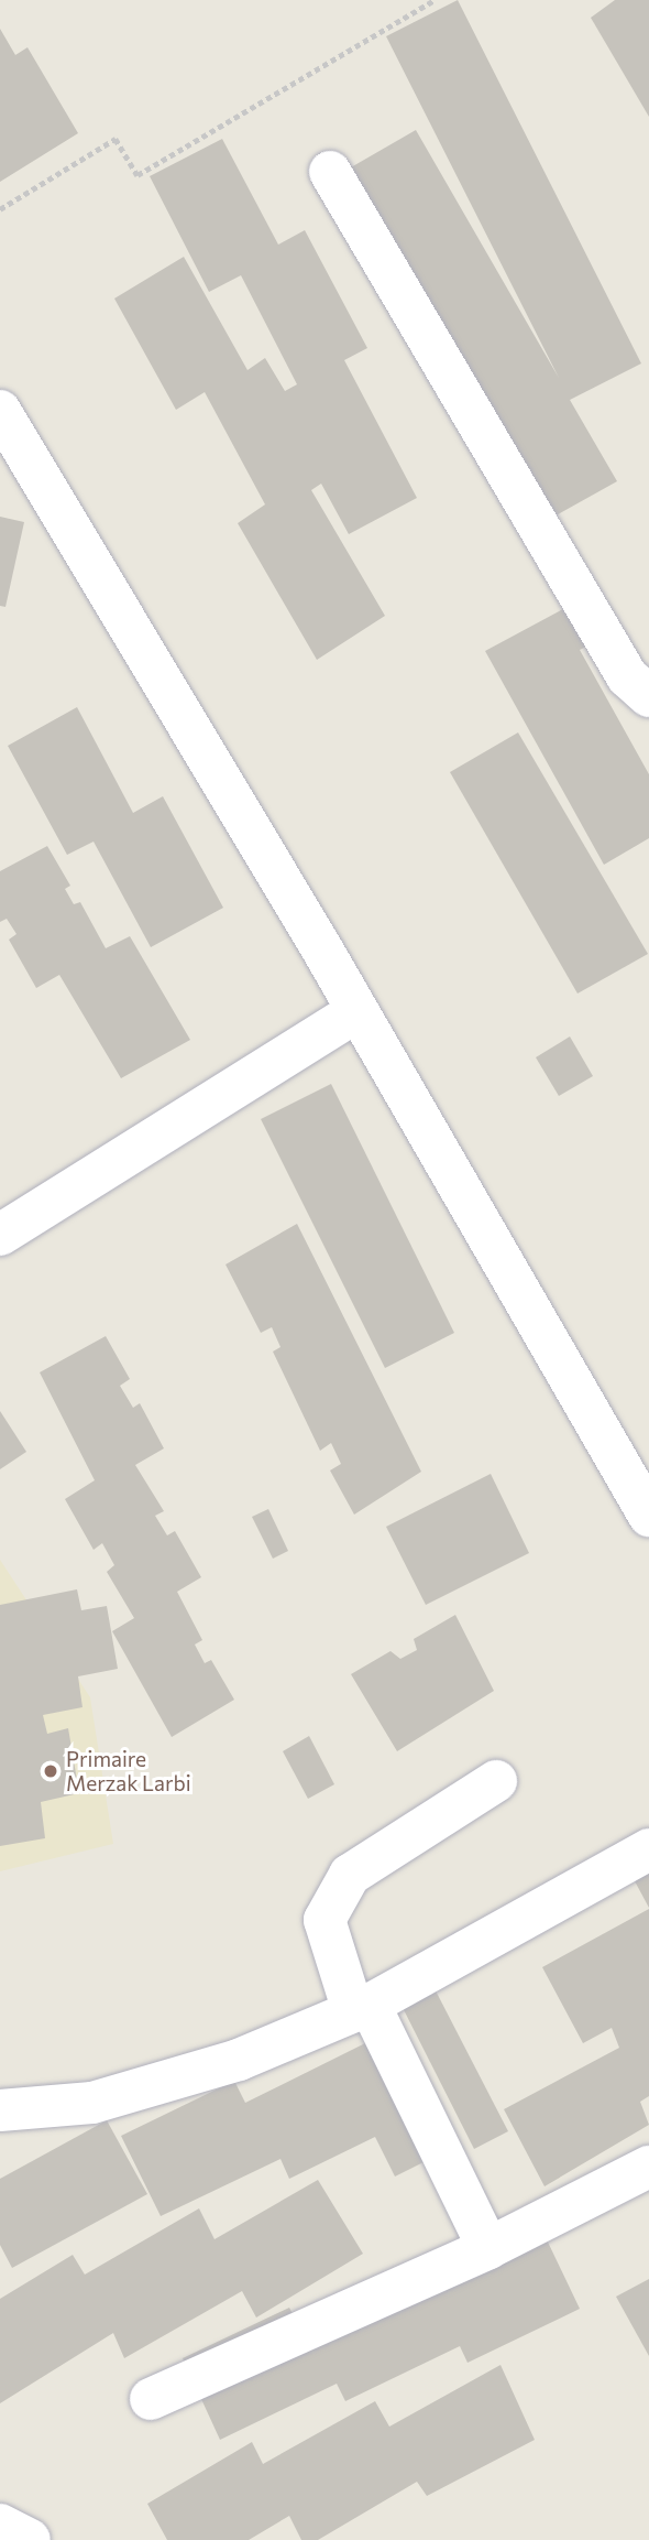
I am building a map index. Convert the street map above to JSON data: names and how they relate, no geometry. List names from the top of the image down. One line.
{"places":["Primaire Merzak Larbi"]}
